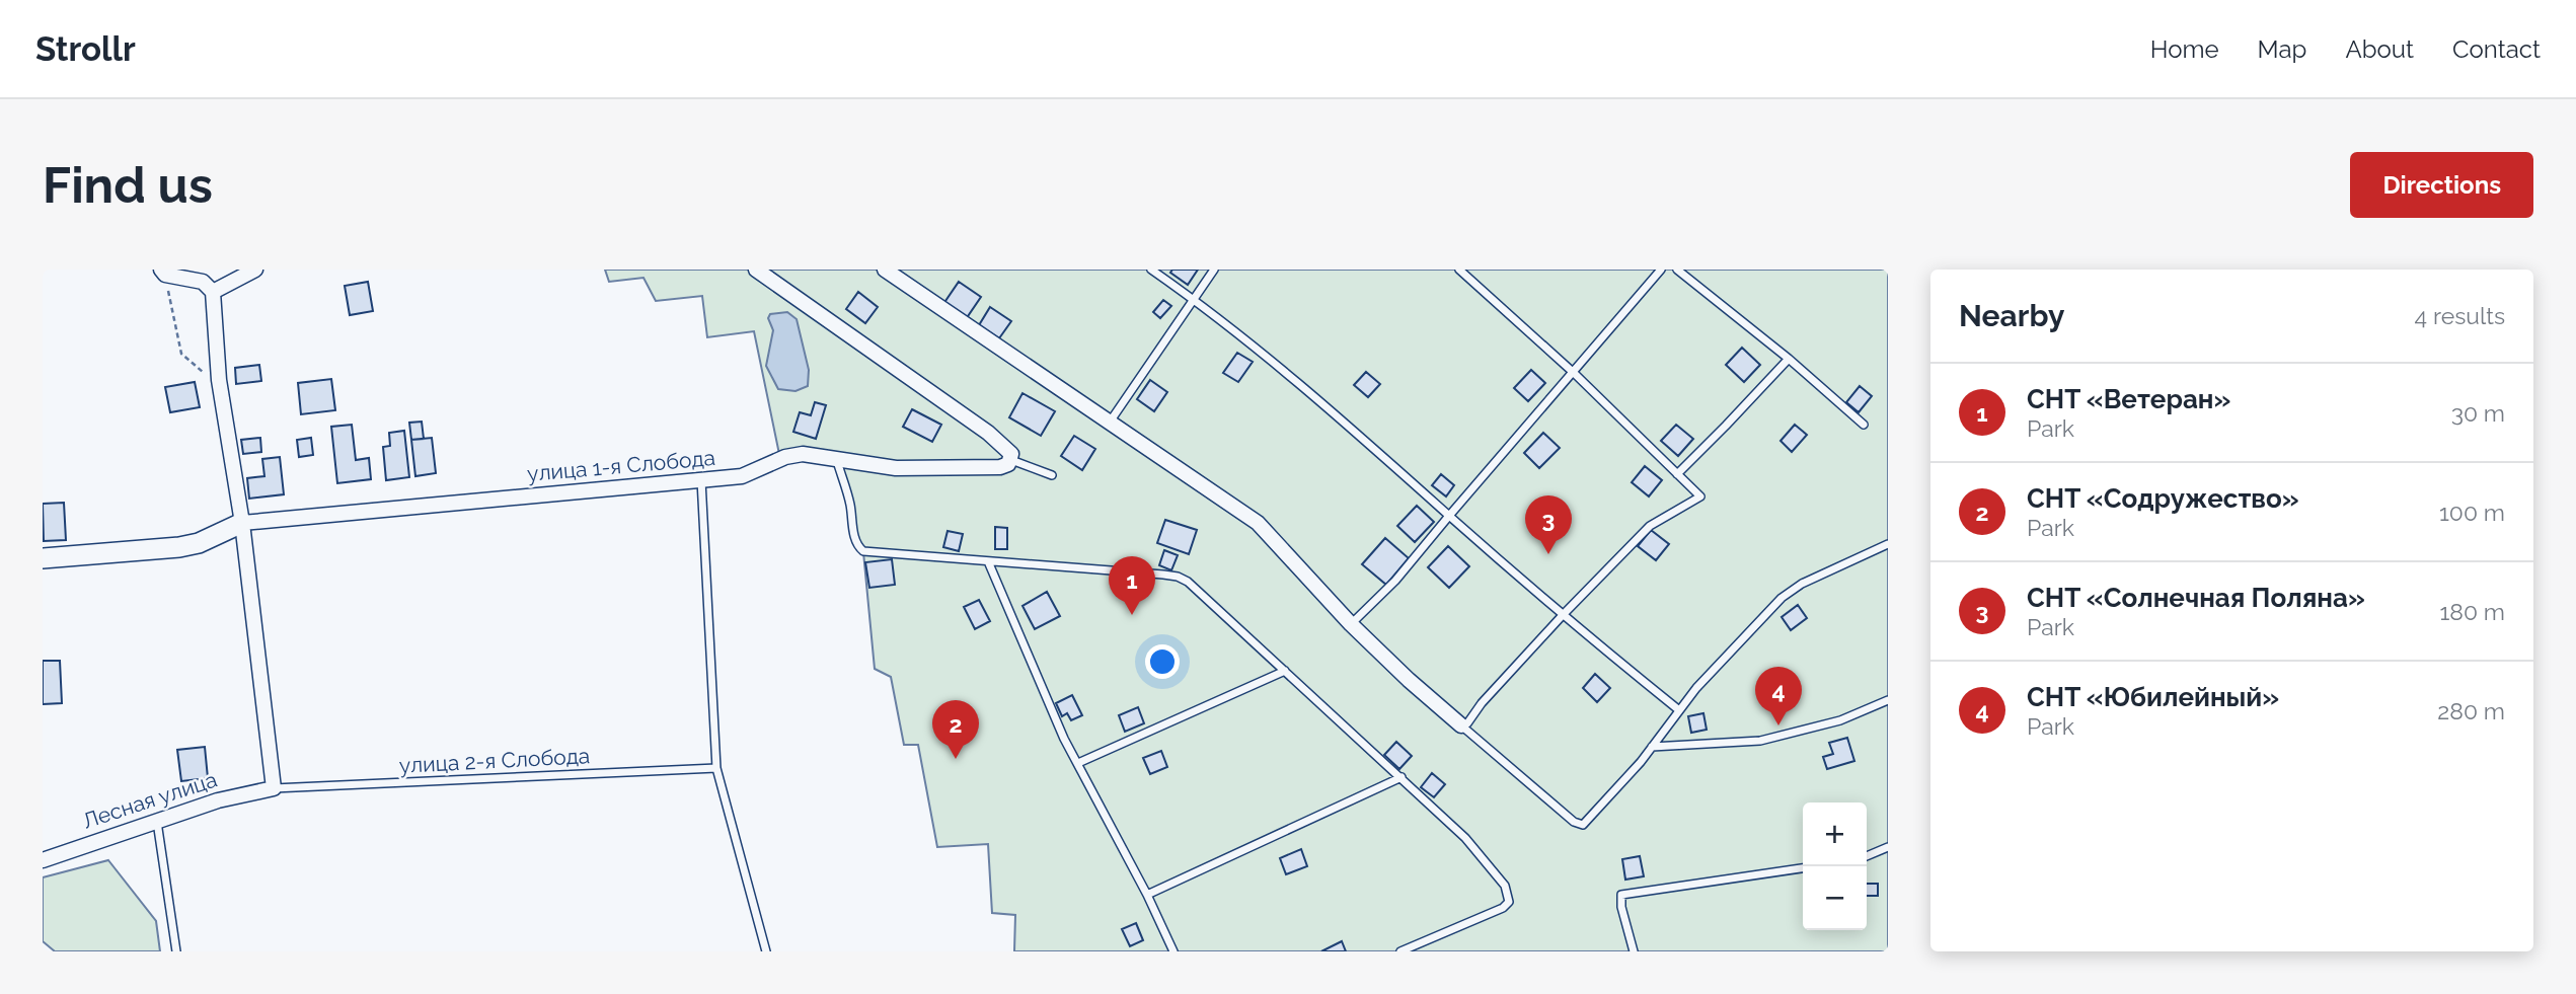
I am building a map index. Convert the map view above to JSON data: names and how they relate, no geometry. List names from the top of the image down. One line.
{"streets":{"street":["улица 1-я Слобода","Лесная улица"],"lane":["улица 2-я Слобода"]},"crossings":[["улица 2-я Слобода","Лесная улица"]],"page":{"header":"Strollr","nav":["Home","Map","About","Contact"],"buttons":"Directions","title":"Find us","heading":["Nearby","4 results"],"list":[{"mark":"1","name":"СНТ «Ветеран»","note":"Park","value":"30 m"},{"mark":"2","name":"СНТ «Содружество»","note":"Park","value":"100 m"},{"mark":"3","name":"СНТ «Солнечная Поляна»","note":"Park","value":"180 m"},{"mark":"4","name":"СНТ «Юбилейный»","note":"Park","value":"280 m"}],"pins":["3","1","4","2"],"map_buttons":["+","−"]}}
